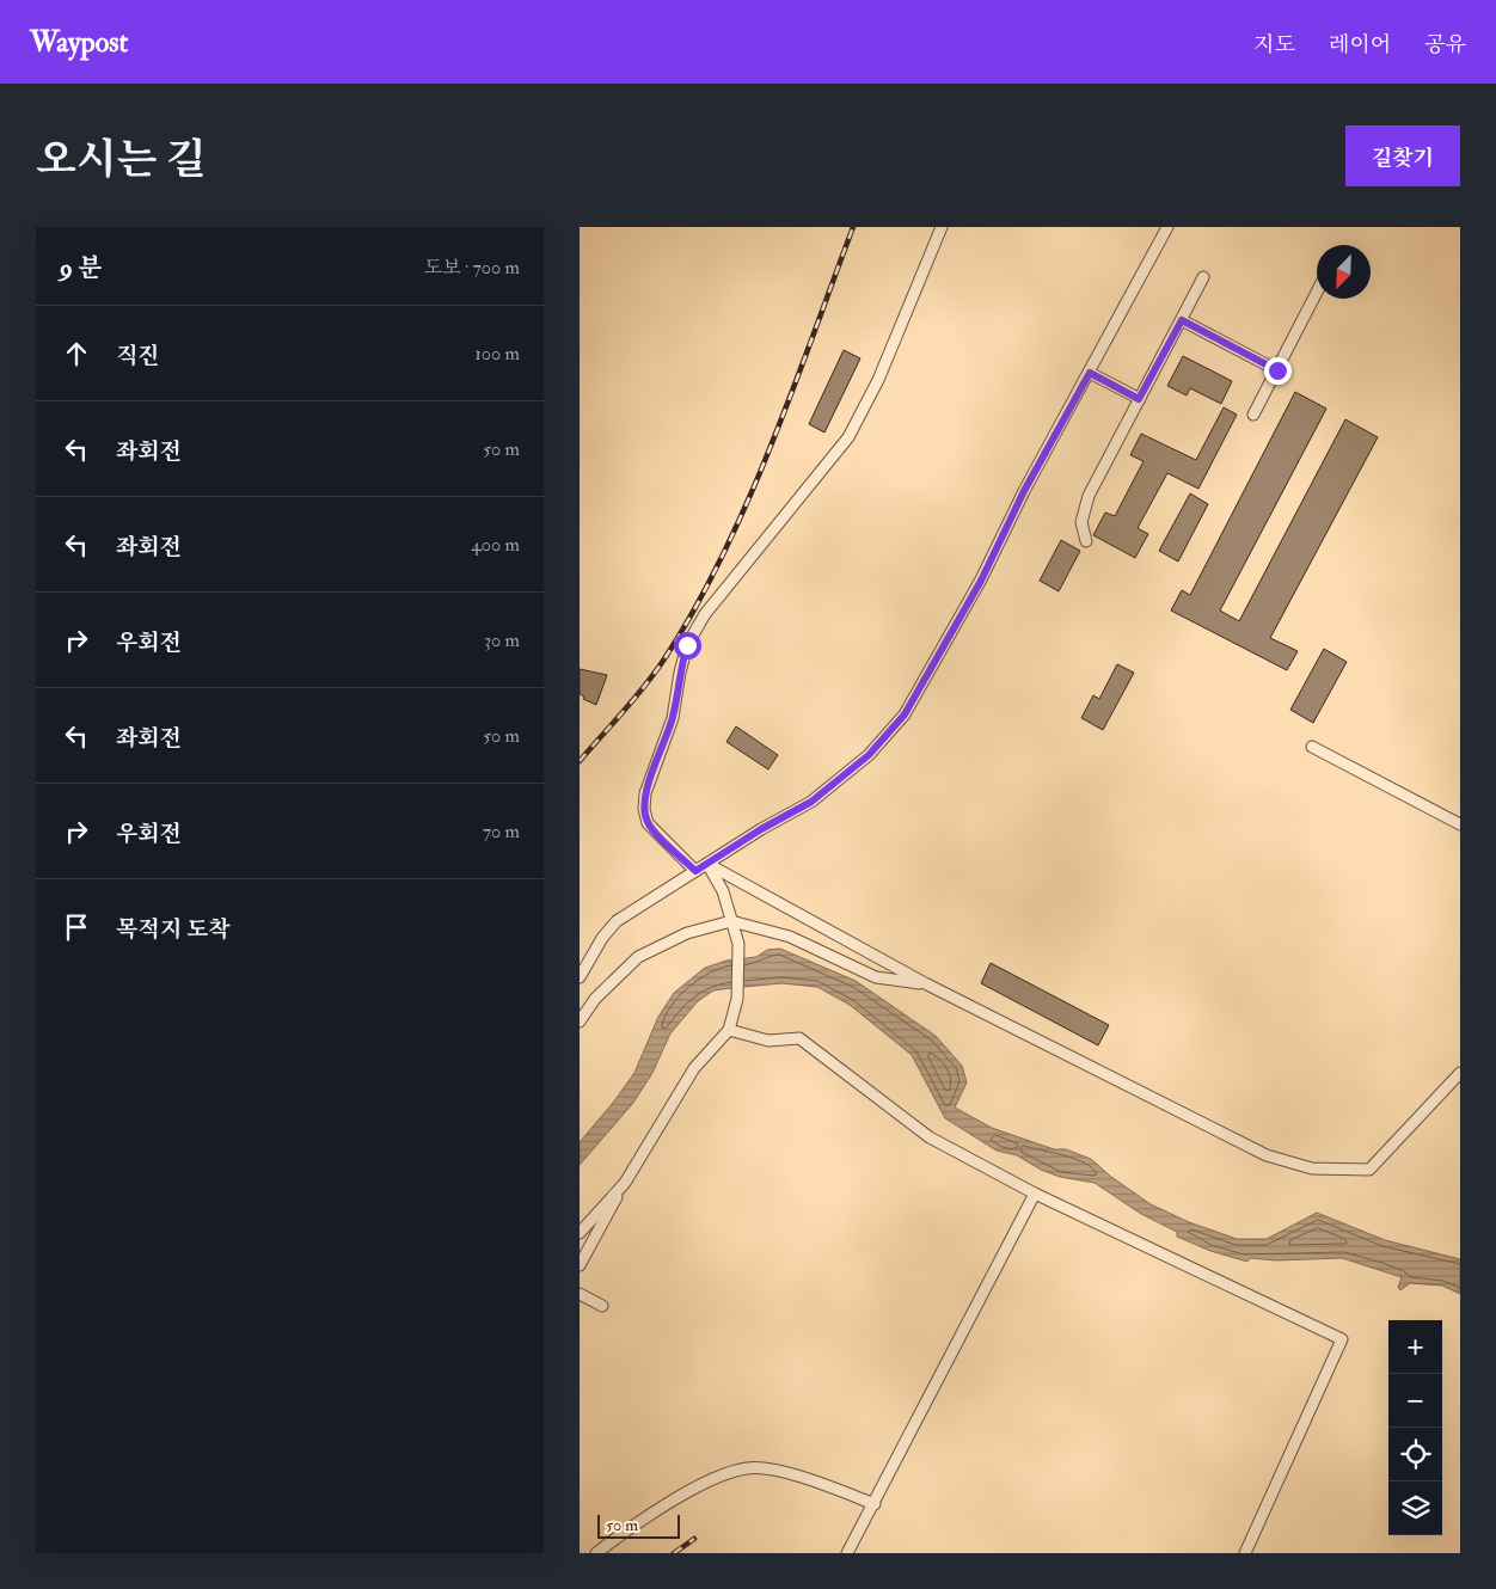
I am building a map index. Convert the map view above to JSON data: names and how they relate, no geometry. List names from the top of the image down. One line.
{"scale_bar":"50 m","north":"bottom left","page":{"header":"Waypost","nav":["지도","레이어","공유"],"title":"오시는 길","buttons":"길찾기","heading":["9 분","도보 · 700 m"],"list":[["직진","100 m"],["좌회전","50 m"],["좌회전","400 m"],["우회전","30 m"],["좌회전","50 m"],["우회전","70 m"],"목적지 도착"],"map_buttons":["+","−"],"scale":"50 m"}}
